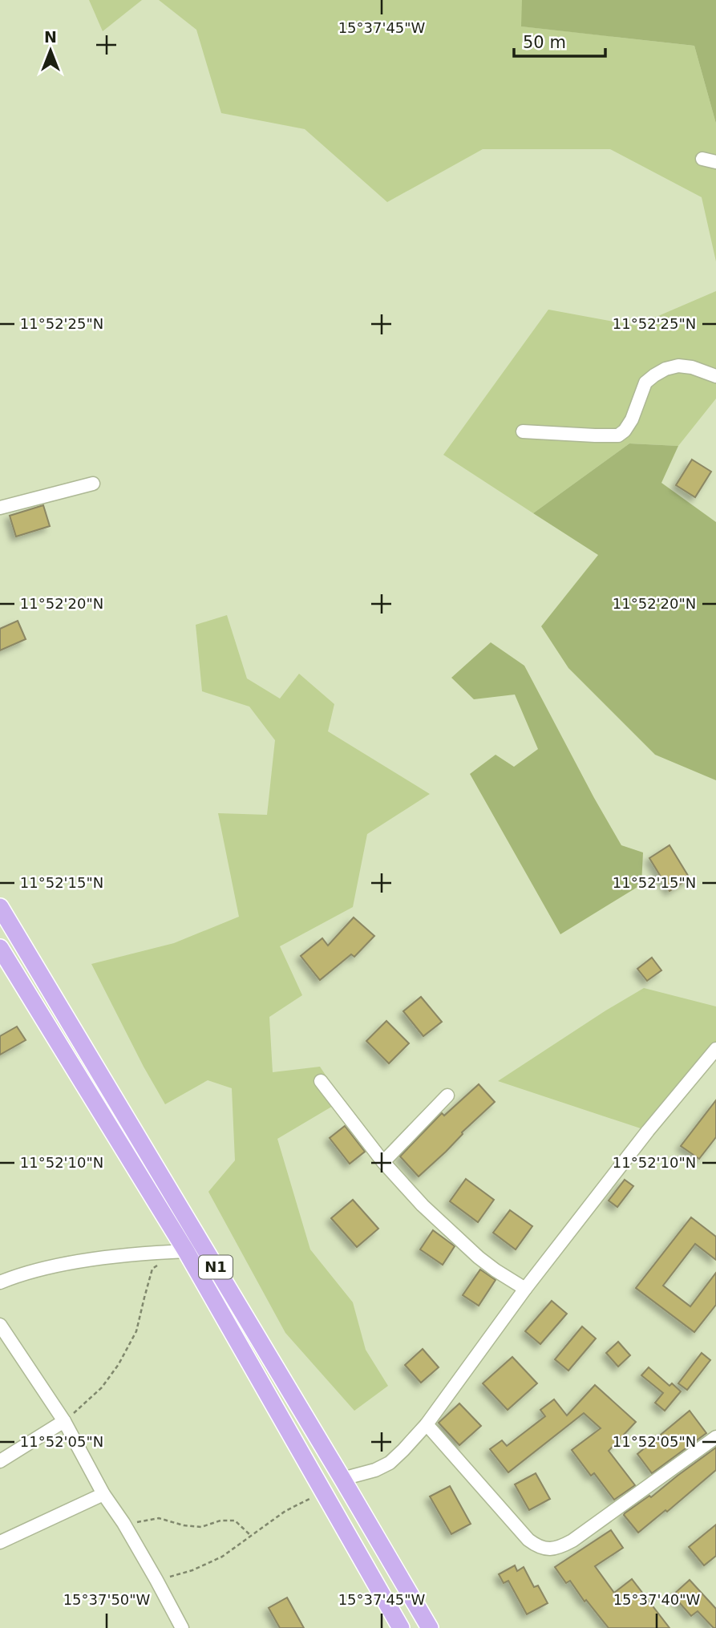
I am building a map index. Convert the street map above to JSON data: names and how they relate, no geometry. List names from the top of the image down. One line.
{"streets":{"main road":["N1"]},"scale_bar":"50 m","north":"top","coordinates":["15°37'45\"W","11°52'25\"N","11°52'20\"N","11°52'15\"N","11°52'10\"N","11°52'05\"N","15°37'50\"W","15°37'40\"W"]}
